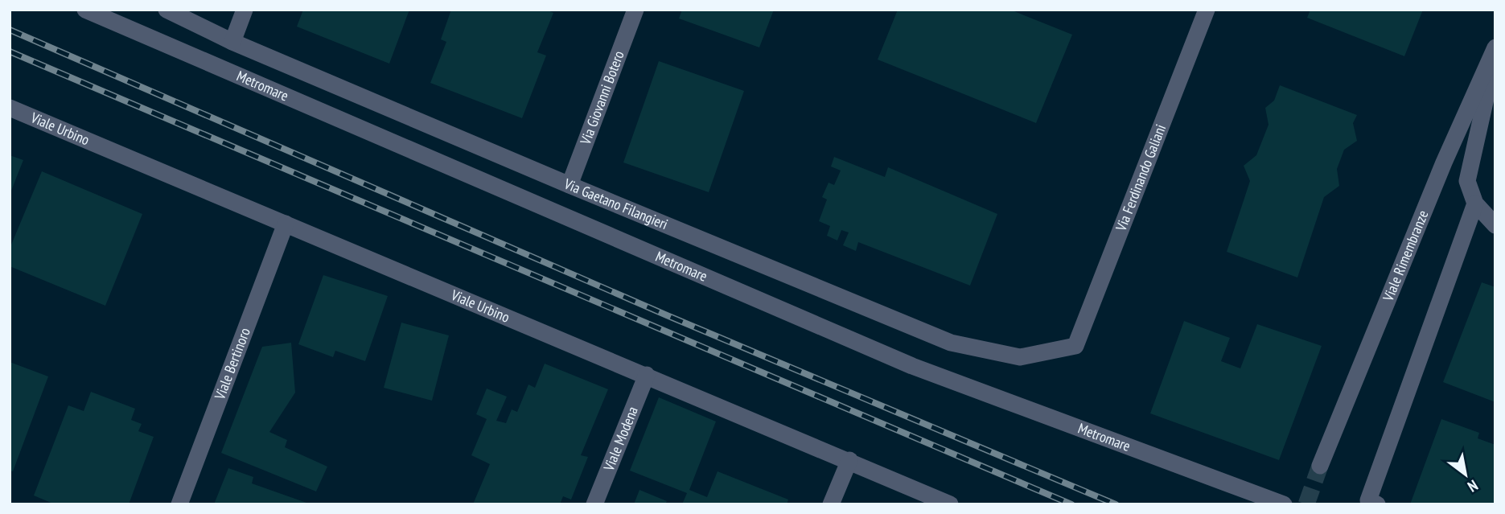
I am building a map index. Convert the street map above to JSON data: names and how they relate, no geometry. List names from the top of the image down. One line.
{"streets":{"street":["Metromare","Via Giovanni Botero","Viale Urbino","Via Ferdinando Galiani","Via Gaetano Filangieri","Viale Rimembranze","Viale Bertinoro","Viale Modena"]},"crossings":[["Via Giovanni Botero","Via Gaetano Filangieri"],["Viale Urbino","Viale Bertinoro"],["Viale Urbino","Viale Modena"],["Via Ferdinando Galiani","Via Gaetano Filangieri"]],"north":"bottom right"}
